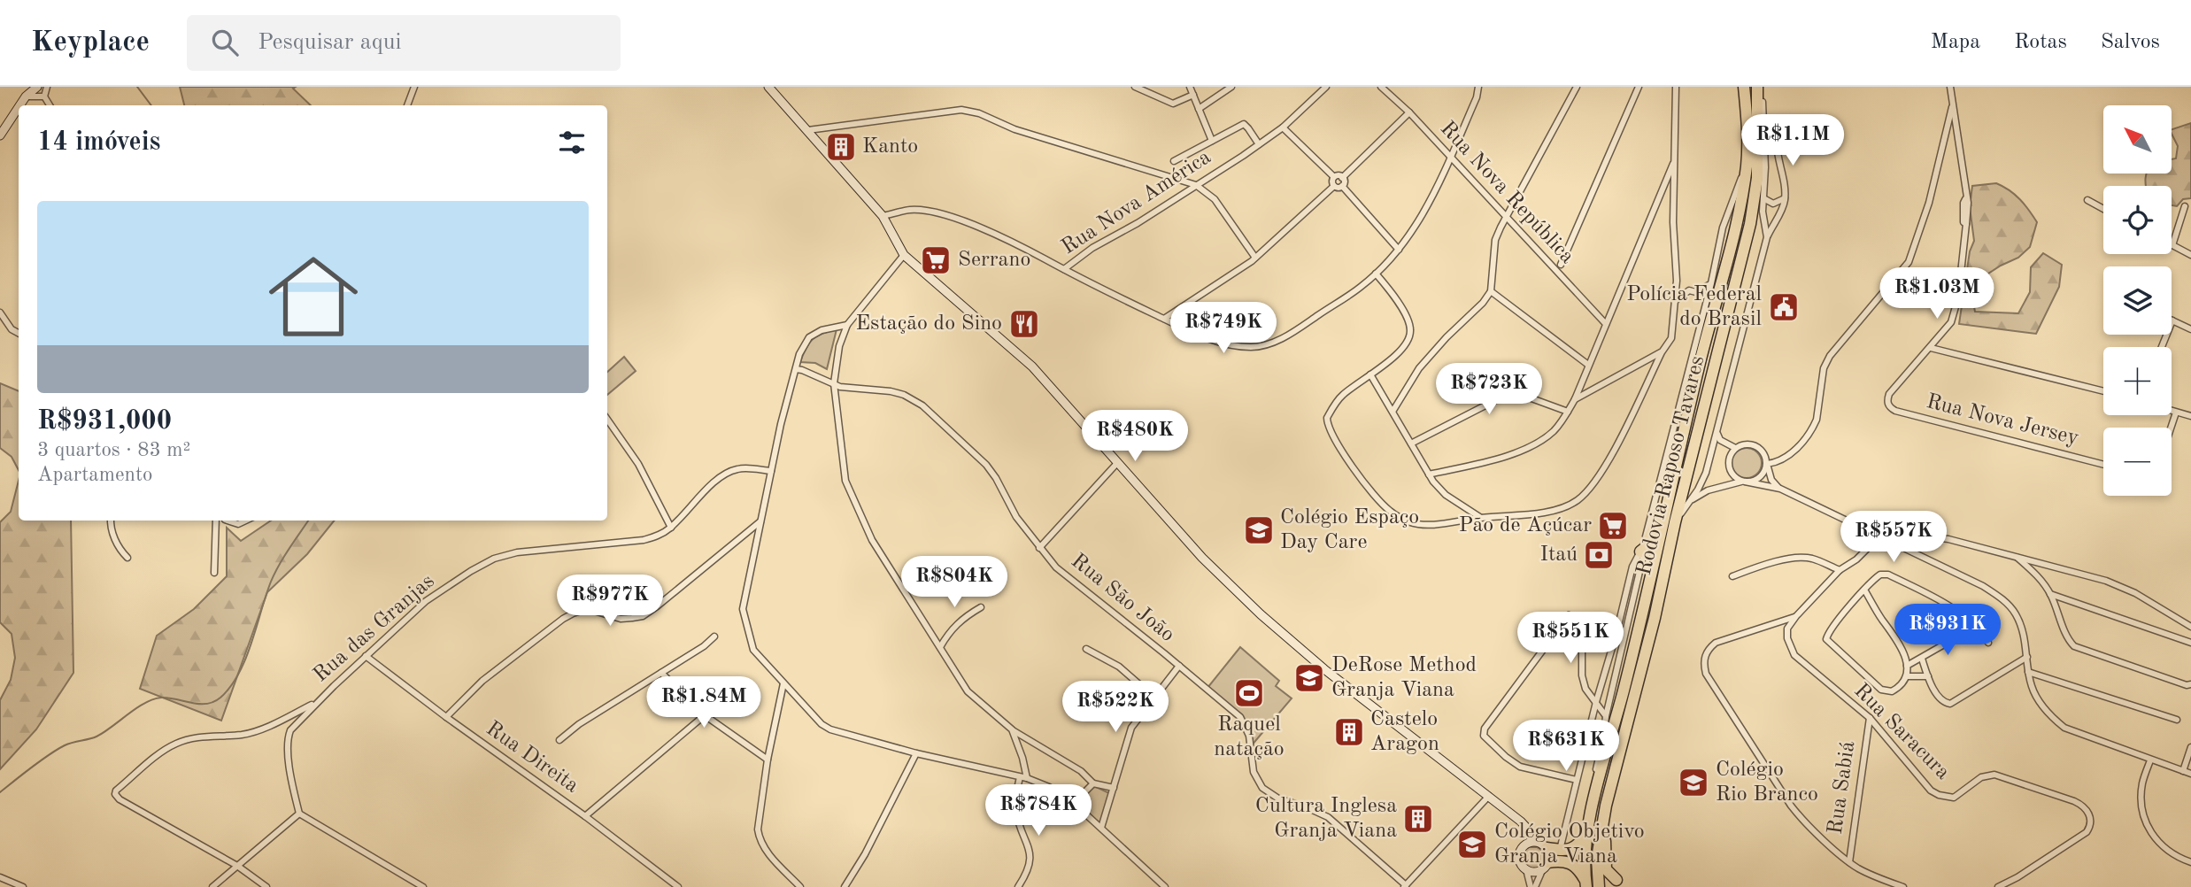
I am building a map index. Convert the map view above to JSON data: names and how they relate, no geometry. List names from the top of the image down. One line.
{"streets":{"highway":["Rodovia Raposo Tavares"],"street":["Rua Nova República","Rua Nova América","Rua Nova Jersey","Rua São João","Rua das Granjas","Rua Saracura","Rua Direita","Rua Sabiá"]},"crossings":[["Rua Nova República","Rua Nova América"],["Rua das Granjas","Rua Direita"],["Rua Saracura","Rua Sabiá"]],"places":{"building":["Kanto","Castelo Aragon","Cultura Inglesa Granja Viana"],"supermarket":["Serrano","Pão de Açúcar"],"public building":["Polícia Federal do Brasil"],"restaurant":["Estação do Sino"],"school or university":["Colégio Espaço Day Care","DeRose Method Granja Viana","Colégio Rio Branco","Colégio Objetivo Granja Viana"],"bank":["Itaú"],"sports":["Raquel natação"]},"north":"top left","page":{"header":"Keyplace","search":"Pesquisar aqui","nav":["Mapa","Rotas","Salvos"],"map_buttons":["+","−"],"heading":"14 imóveis","price":["R$1.1M","R$1.03M","R$749K","R$723K","R$480K","R$557K","R$804K","R$977K","R$931K","R$551K","R$1.84M","R$522K","R$631K","R$784K"],"list":[{"name":"R$931,000","note":"3 quartos · 83 m² · Apartamento"}]}}
